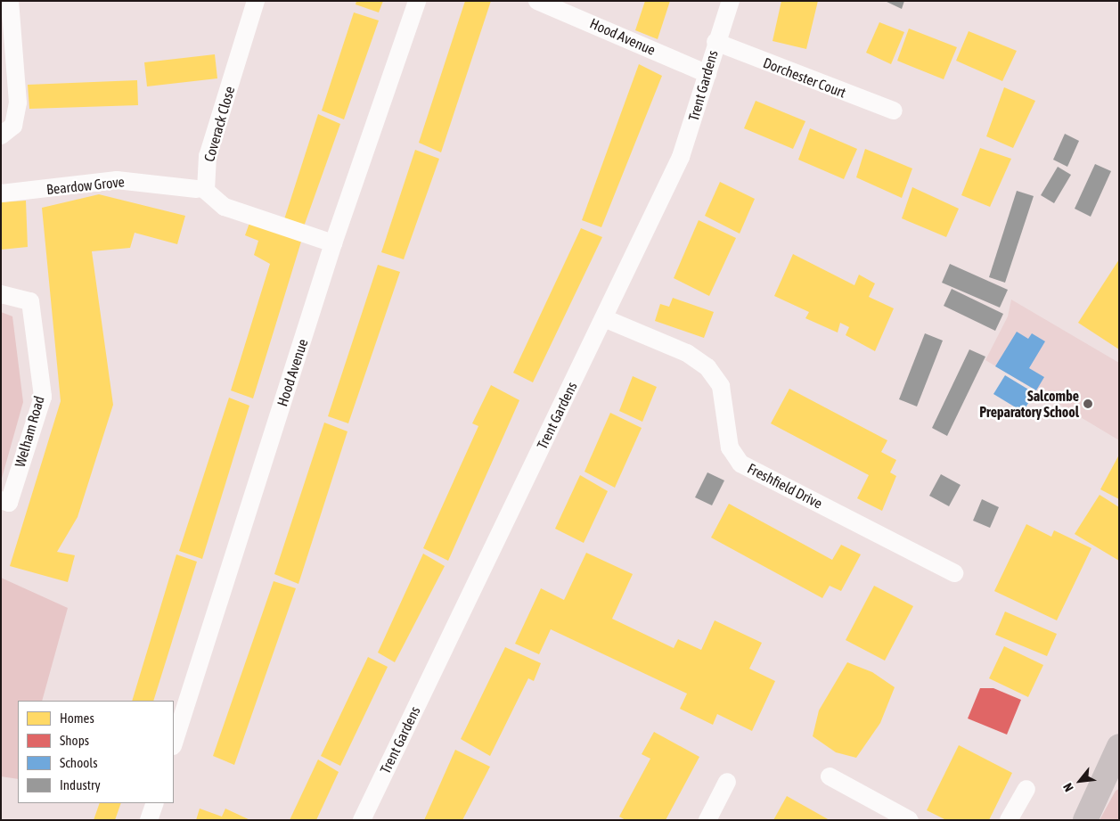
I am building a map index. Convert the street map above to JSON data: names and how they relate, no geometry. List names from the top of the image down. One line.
{"streets":{"street":["Hood Avenue","Dorchester Court","Trent Gardens","Coverack Close","Beardow Grove","Welham Road","Freshfield Drive"]},"crossings":[["Hood Avenue","Trent Gardens"],["Hood Avenue","Coverack Close"],["Dorchester Court","Trent Gardens"],["Trent Gardens","Freshfield Drive"]],"places":["Salcombe Preparatory School"],"legend":["Homes","Shops","Schools","Industry"],"north":"bottom left"}
